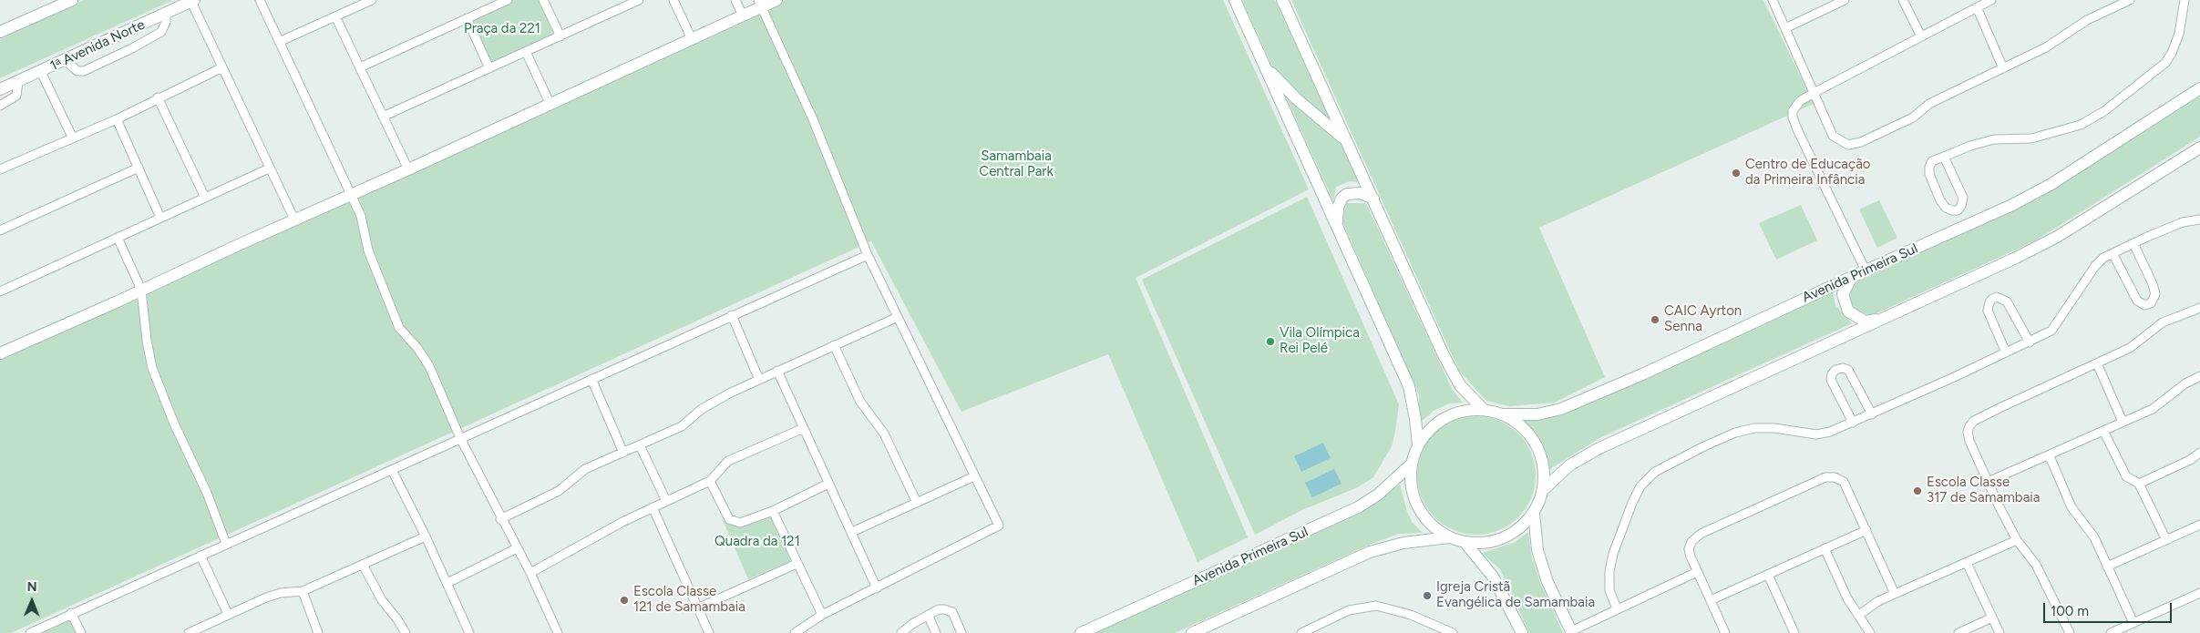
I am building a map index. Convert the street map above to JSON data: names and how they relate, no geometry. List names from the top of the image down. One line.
{"streets":{"main road":["1ᵃ Avenida Norte","Avenida Primeira Sul"]},"parks":["Praça da 221","Samambaia Central Park","Quadra da 121"],"places":["Centro de Educação da Primeira Infância","CAIC Ayrton Senna","Vila Olímpica Rei Pelé","Escola Classe 317 de Samambaia","Igreja Cristã Evangélica de Samambaia","Escola Classe 121 de Samambaia"],"scale_bar":"100 m","north":"top"}
